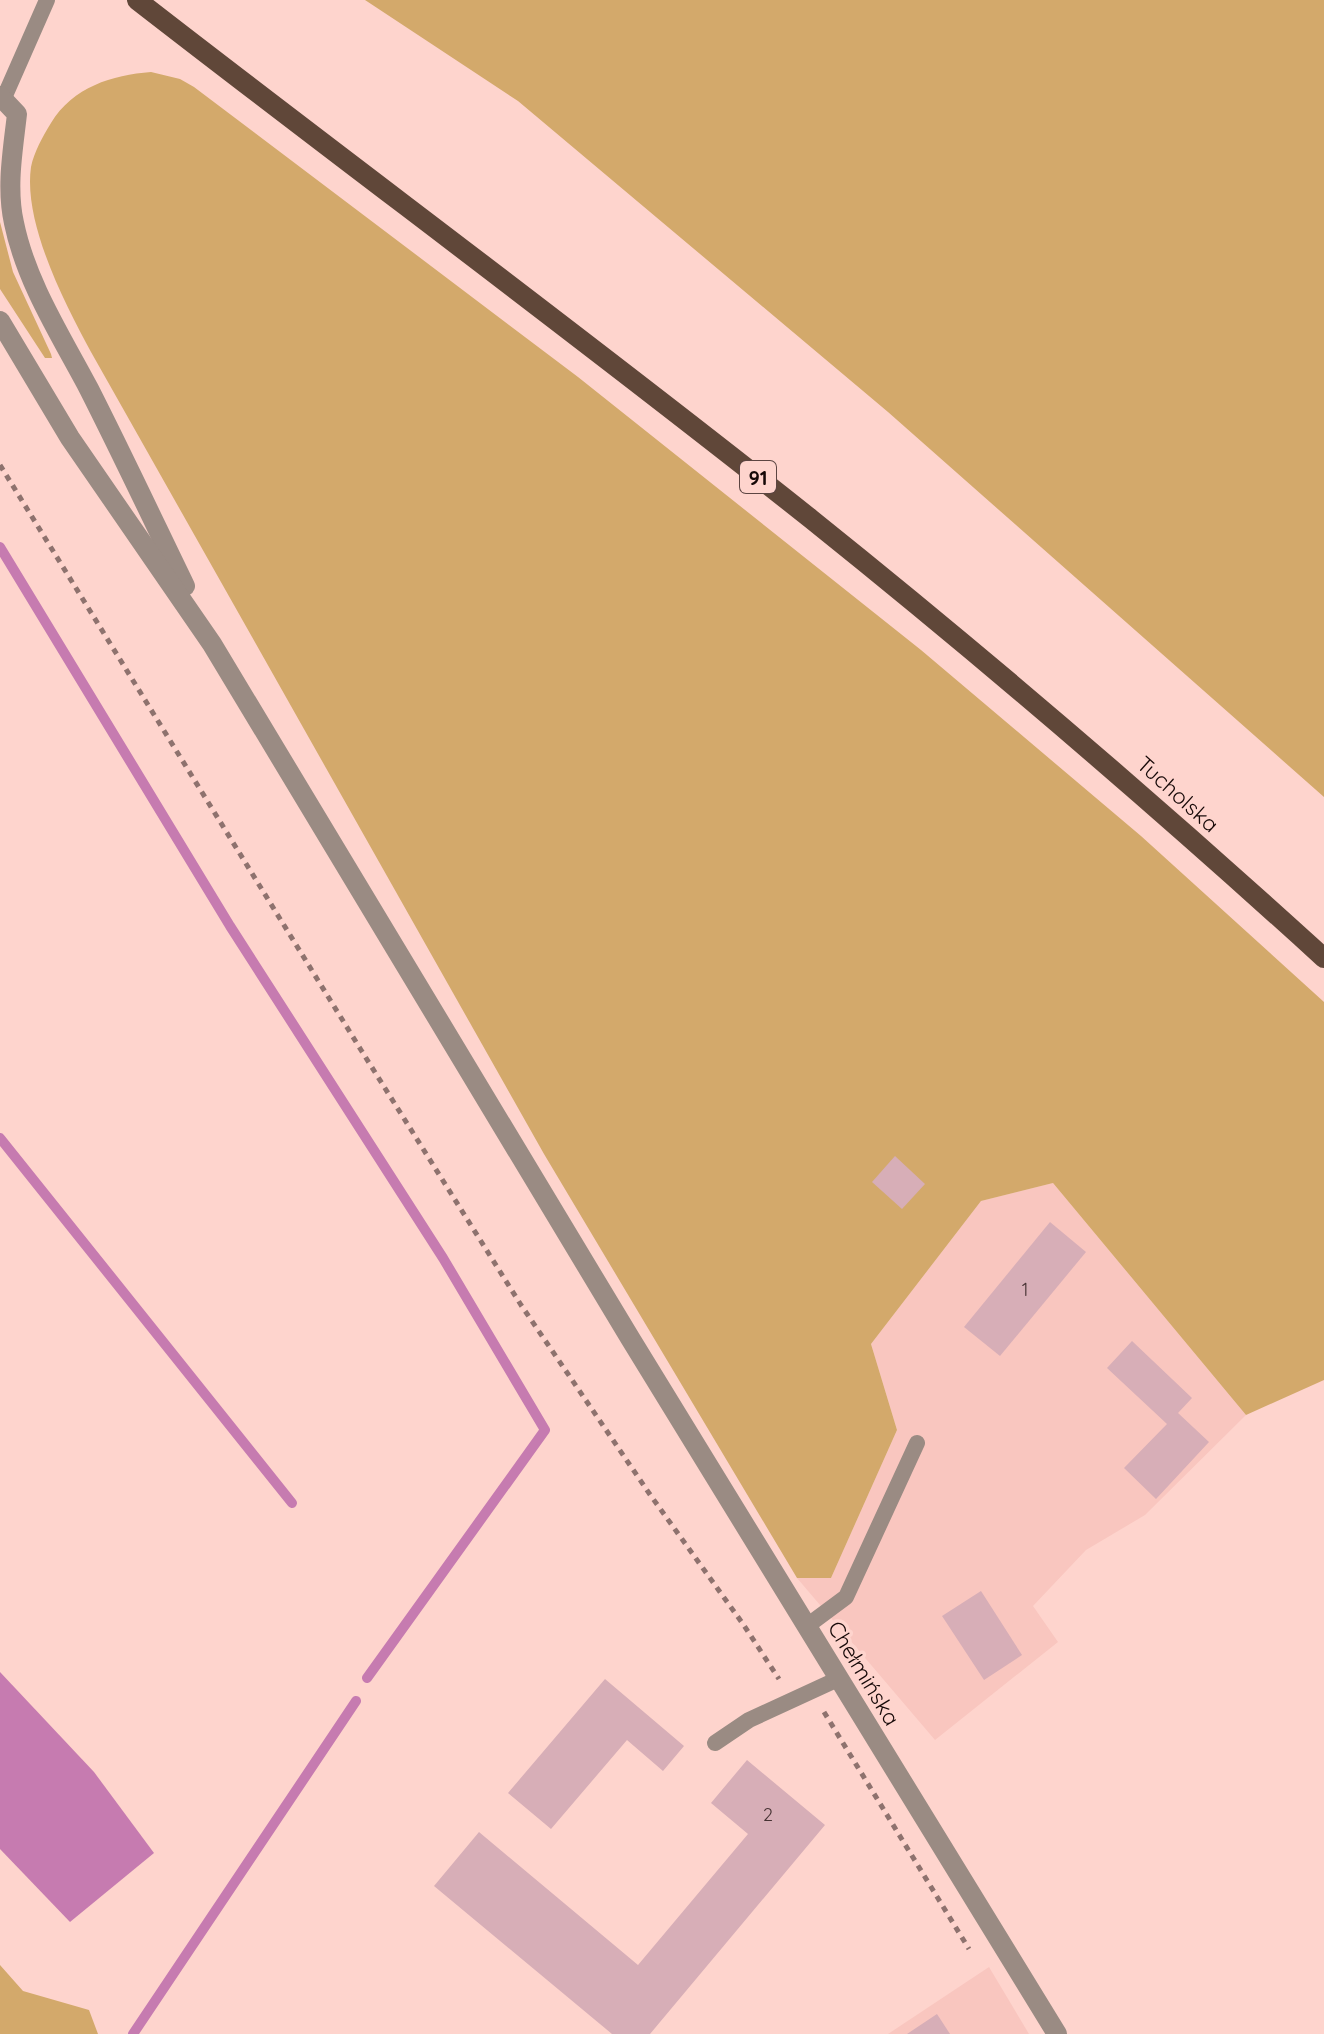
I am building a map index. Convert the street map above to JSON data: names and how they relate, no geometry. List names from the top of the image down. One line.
{"streets":{"main road":["91","Tucholska"],"street":["Chełmińska"]},"house_numbers":["1","2"]}
